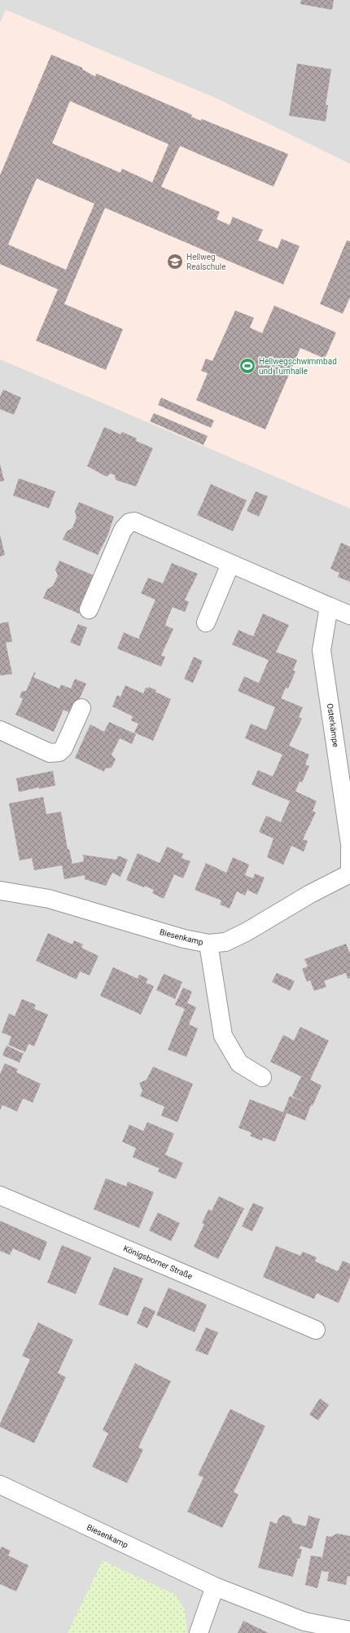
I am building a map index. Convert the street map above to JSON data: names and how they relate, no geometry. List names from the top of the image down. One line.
{"streets":{"street":["Osterkämpe","Biesenkamp","Königsborner Straße"]},"places":{"school or university":["Hellweg Realschule"],"sports":["Hellwegschwimmbad und Turnhalle"]}}
